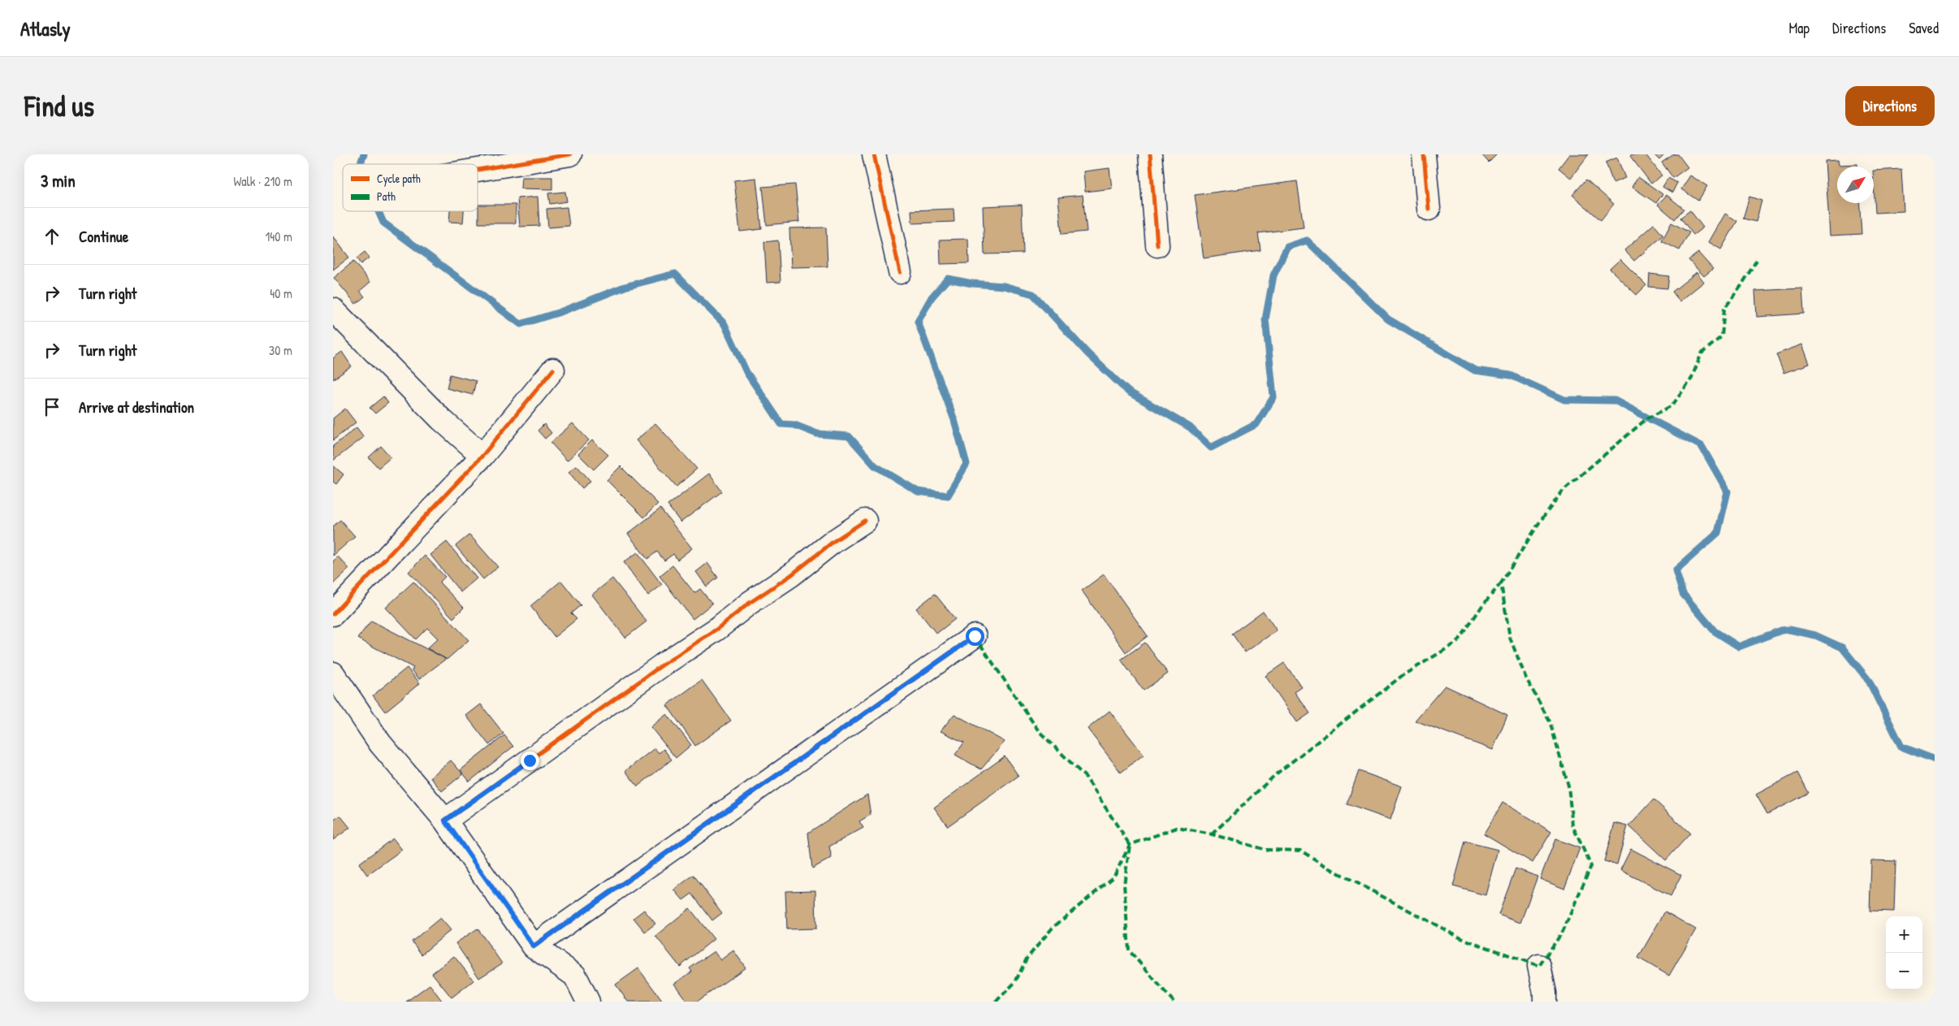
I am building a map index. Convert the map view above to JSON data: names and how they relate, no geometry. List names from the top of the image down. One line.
{"legend":["Cycle path","Path"],"north":"top right","page":{"header":"Atlasly","nav":["Map","Directions","Saved"],"buttons":"Directions","title":"Find us","heading":["3 min","Walk · 210 m"],"list":[["Continue","140 m"],["Turn right","40 m"],["Turn right","30 m"],"Arrive at destination"],"map_buttons":["+","−"]}}
